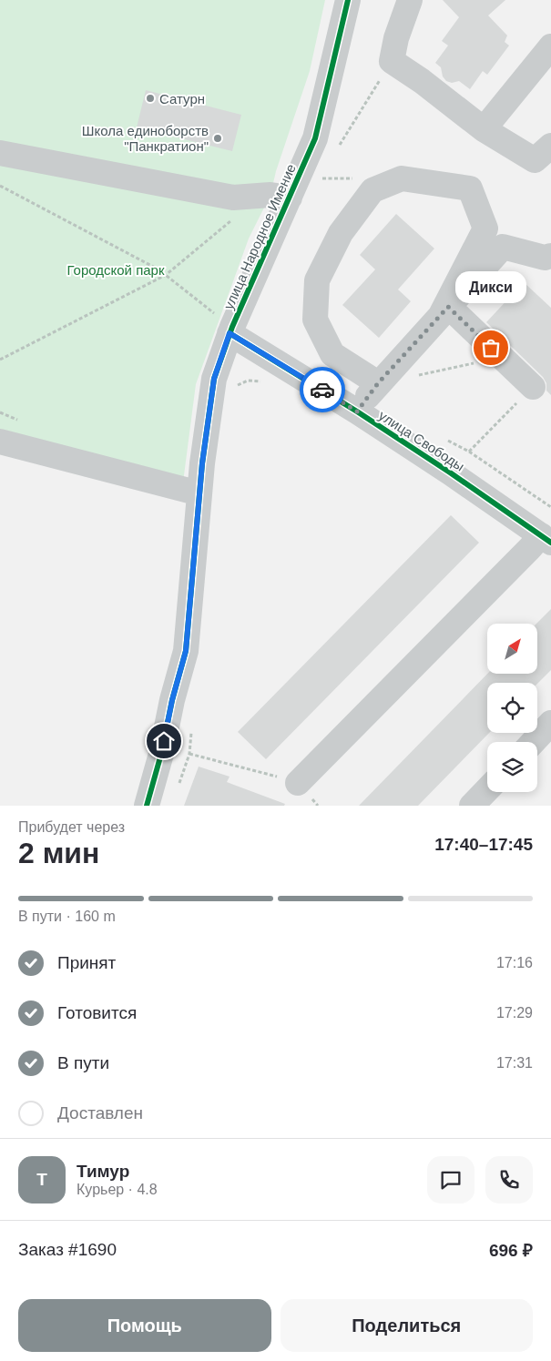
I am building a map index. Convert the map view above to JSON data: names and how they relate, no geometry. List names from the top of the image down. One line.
{"streets":{"street":["улица Народное Имение","улица Свободы"]},"crossings":[["улица Народное Имение","улица Свободы"]],"parks":["Городской парк"],"places":["Сатурн","Школа единоборств \"Панкратион\"","Дикси"],"north":"top right","page":{"bubble":"Дикси","heading":["2 мин","Прибудет через","17:40–17:45"],"panel":["Тимур","Курьер · 4.8","Заказ #1690","696 ₽"],"bar":"В пути · 160 m","list":[["Принят","17:16"],["Готовится","17:29"],["В пути","17:31"],"Доставлен"],"round":"Т","buttons":["Помощь","Поделиться"]}}
